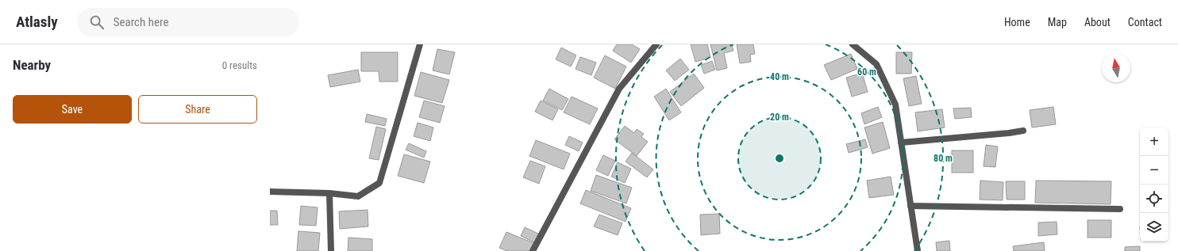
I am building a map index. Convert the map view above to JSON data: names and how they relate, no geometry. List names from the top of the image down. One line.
{"north":"top","page":{"header":"Atlasly","search":"Search here","nav":["Home","Map","About","Contact"],"heading":["Nearby","0 results"],"buttons":["Save","Share"],"map_buttons":["+","−"]},"rings":["60 m","40 m","20 m","80 m"]}
